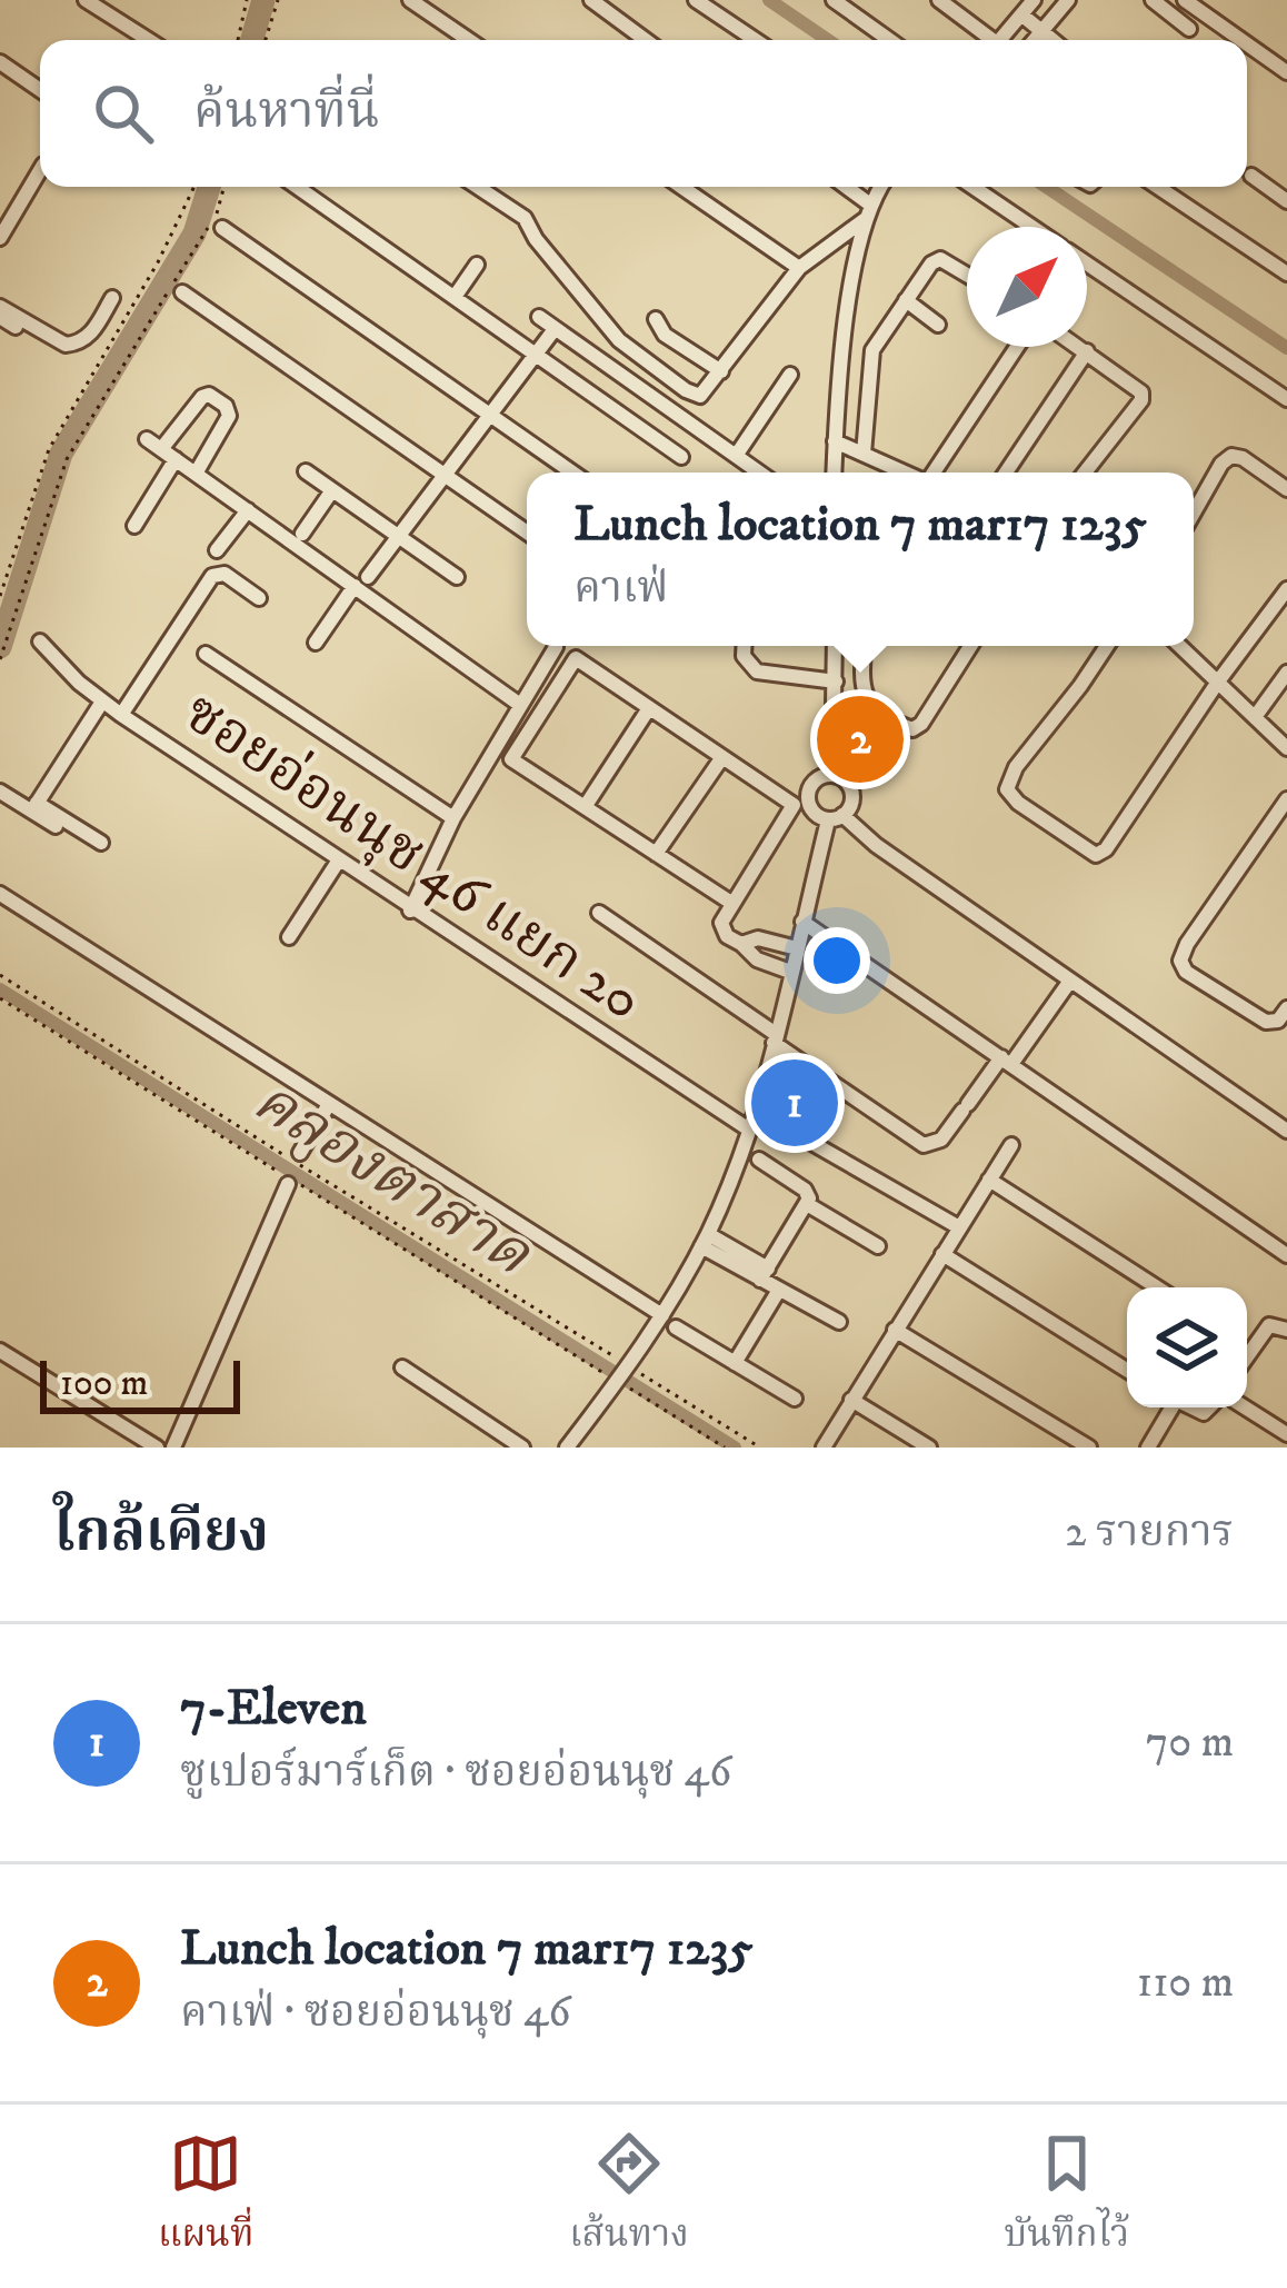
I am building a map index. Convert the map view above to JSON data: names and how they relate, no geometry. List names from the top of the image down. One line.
{"streets":{"street":["ซอยอ่อนนุช 46 แยก 20"]},"water":["คลองตาสาด"],"scale_bar":"100 m","north":"top right","page":{"search":"ค้นหาที่นี่","popup":["Lunch location 7 mar17 1235","คาเฟ่"],"pins":["2","1"],"scale":"100 m","heading":["ใกล้เคียง","2 รายการ"],"list":[{"mark":"1","name":"7-Eleven","note":"ซูเปอร์มาร์เก็ต · ซอยอ่อนนุช 46","value":"70 m"},{"mark":"2","name":"Lunch location 7 mar17 1235","note":"คาเฟ่ · ซอยอ่อนนุช 46","value":"110 m"}],"nav":["แผนที่","เส้นทาง","บันทึกไว้"]}}
